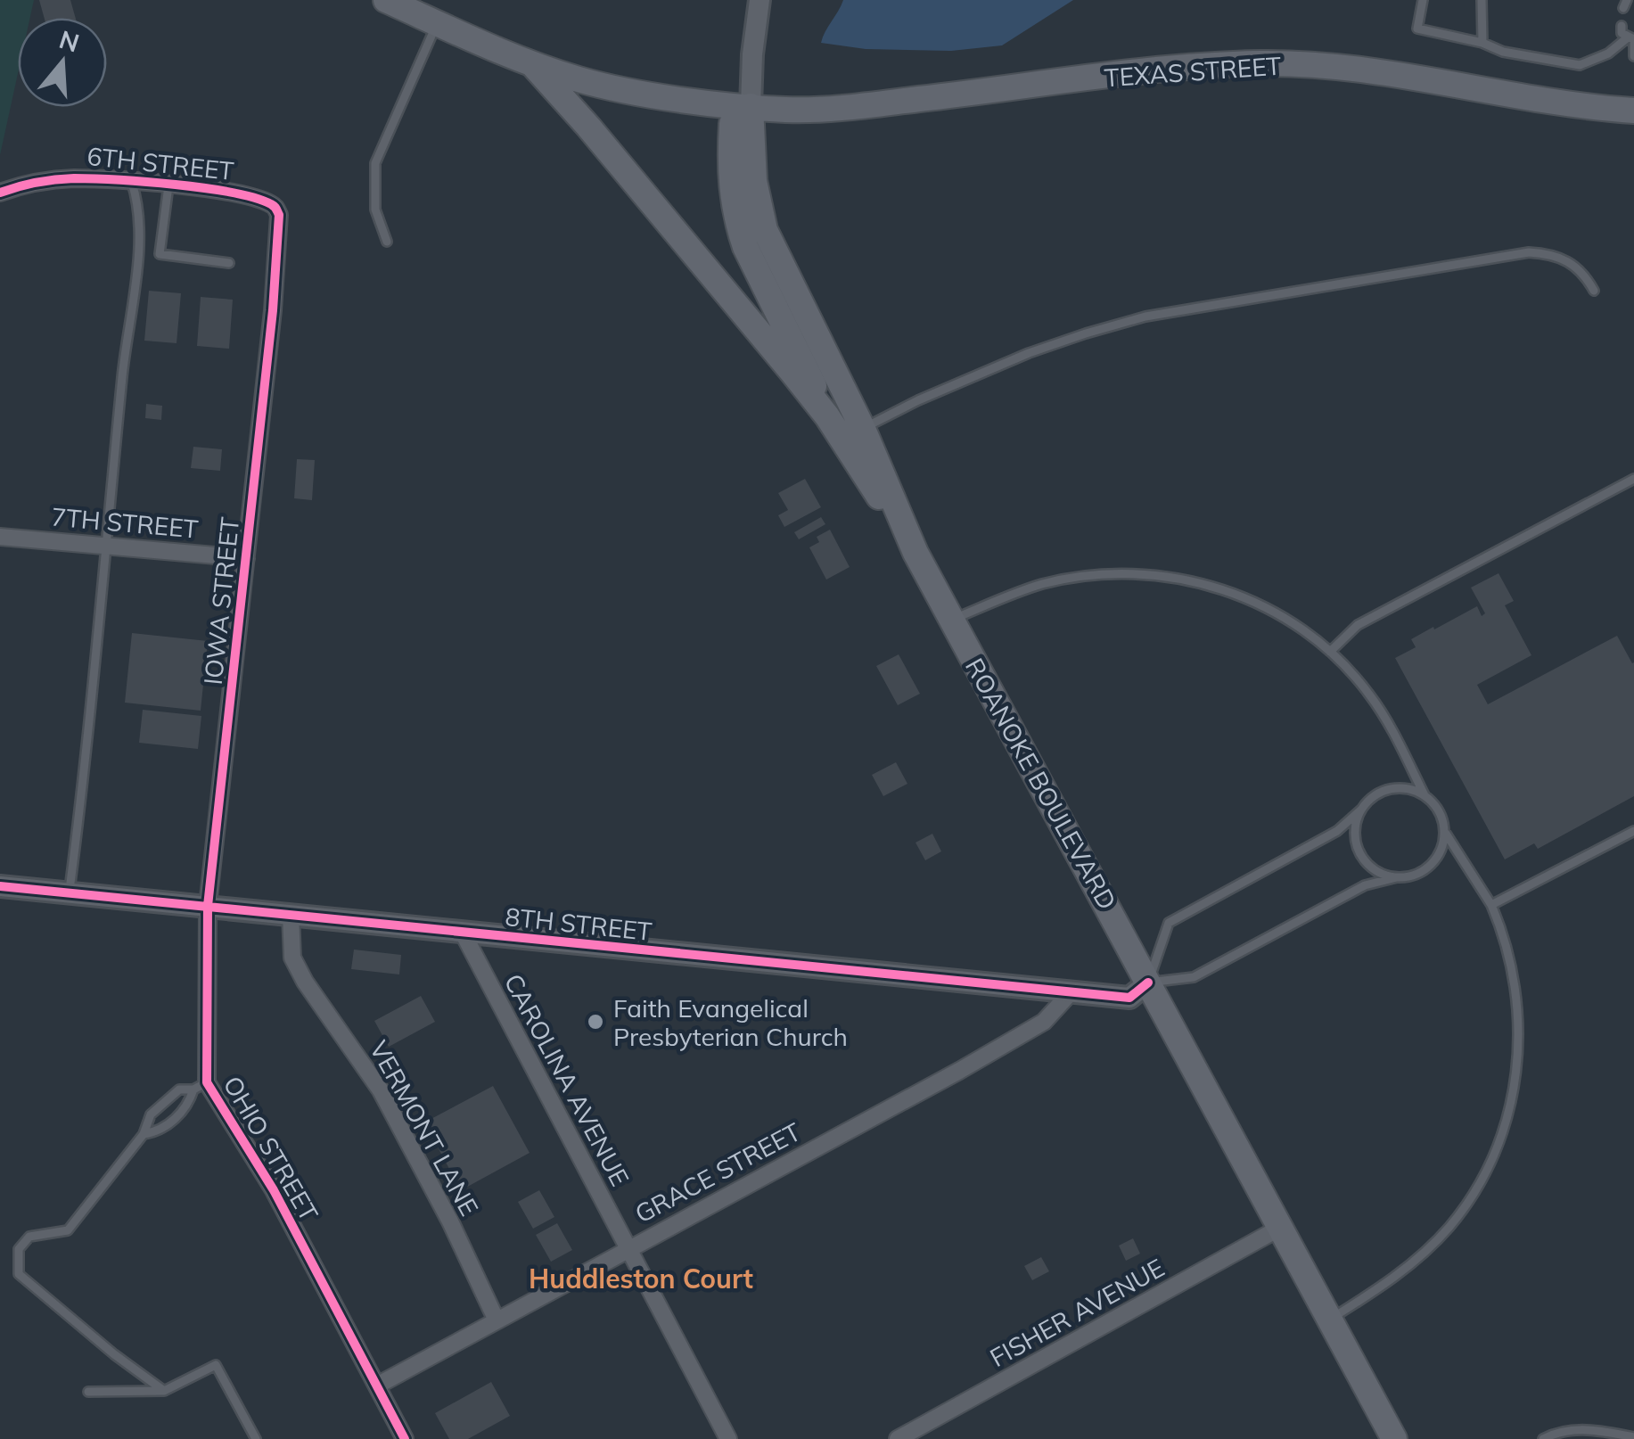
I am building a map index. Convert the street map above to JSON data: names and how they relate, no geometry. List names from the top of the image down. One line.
{"streets":{"main road":["TEXAS STREET","ROANOKE BOULEVARD"],"street":["6TH STREET","7TH STREET","IOWA STREET","8TH STREET","CAROLINA AVENUE","VERMONT LANE","OHIO STREET","GRACE STREET","FISHER AVENUE"]},"crossings":[["6TH STREET","IOWA STREET"],["7TH STREET","IOWA STREET"],["IOWA STREET","8TH STREET"],["IOWA STREET","OHIO STREET"],["ROANOKE BOULEVARD","8TH STREET"],["ROANOKE BOULEVARD","FISHER AVENUE"],["8TH STREET","CAROLINA AVENUE"],["8TH STREET","VERMONT LANE"],["8TH STREET","OHIO STREET"],["8TH STREET","GRACE STREET"],["CAROLINA AVENUE","GRACE STREET"],["VERMONT LANE","GRACE STREET"],["OHIO STREET","GRACE STREET"]],"districts":["Huddleston Court"],"places":["Faith Evangelical Presbyterian Church"],"north":"top"}
